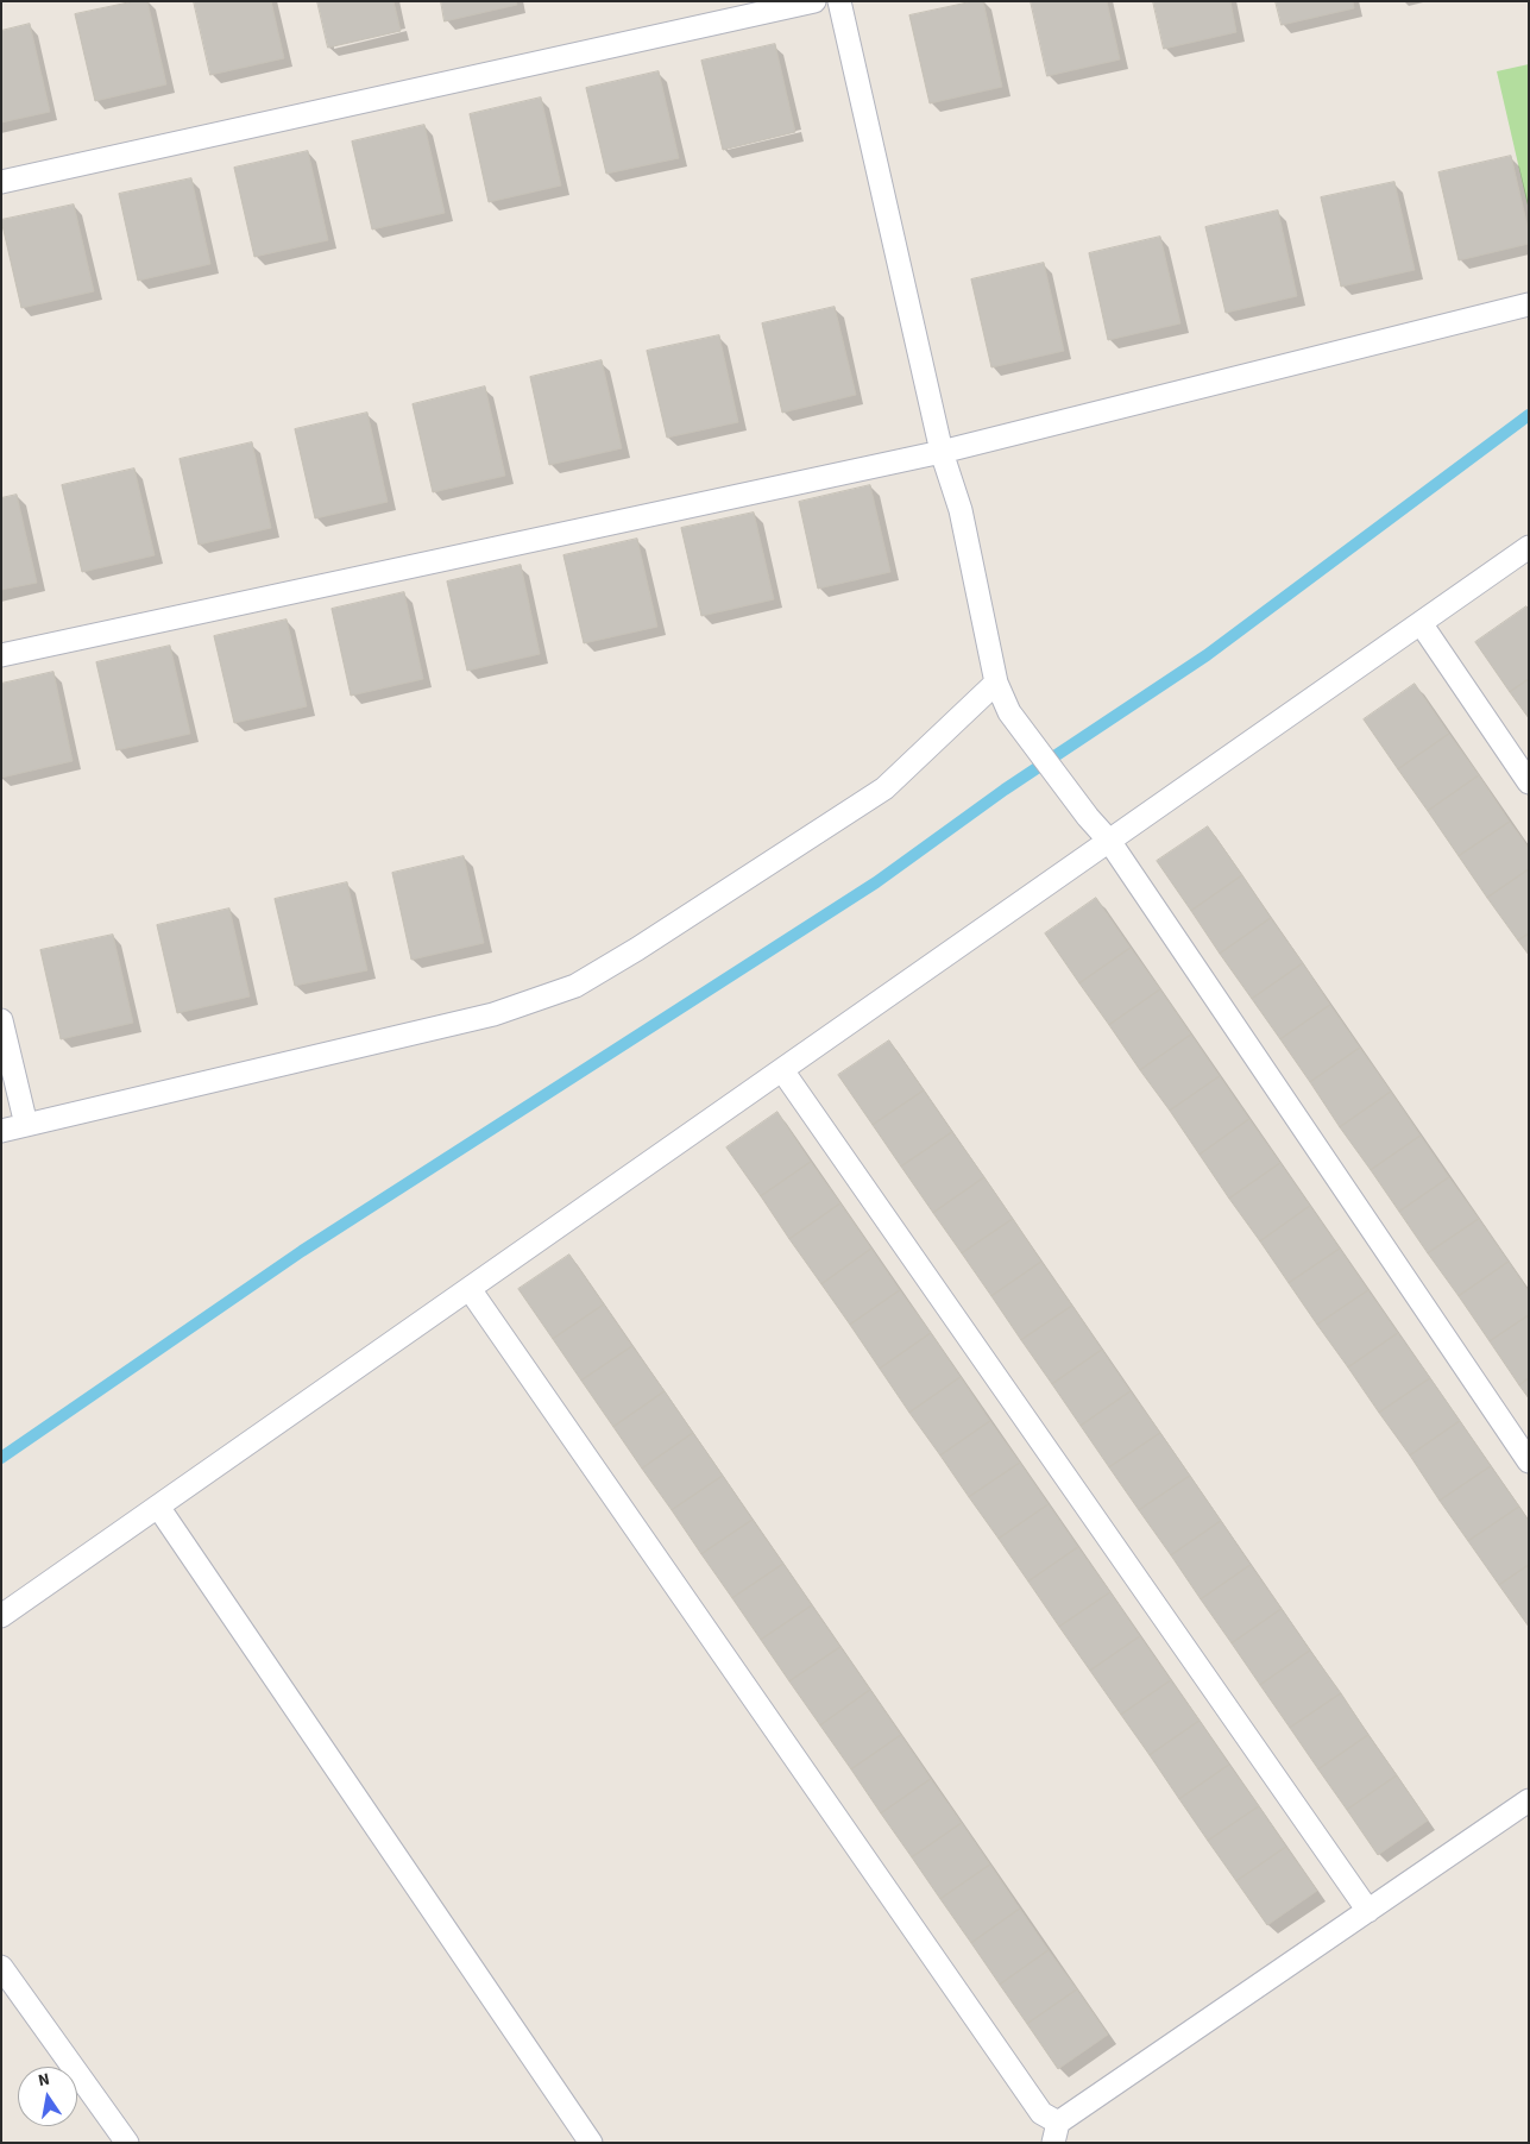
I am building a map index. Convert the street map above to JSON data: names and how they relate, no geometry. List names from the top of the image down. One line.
{"north":"top"}
